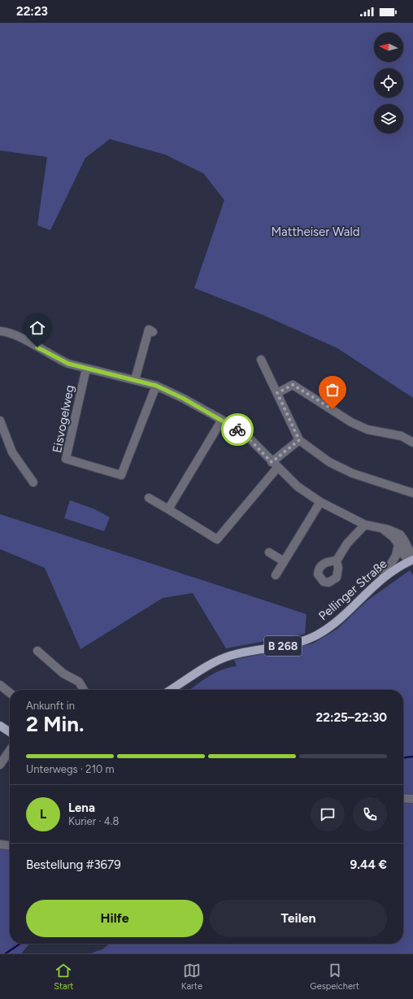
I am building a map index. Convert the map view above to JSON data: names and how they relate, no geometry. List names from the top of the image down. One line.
{"streets":{"main road":["Pellinger Straße","B 268"],"street":["Eisvogelweg"]},"parks":["Mattheiser Wald"],"north":"left","page":{"status":"22:23","heading":["2 Min.","Ankunft in","22:25–22:30"],"panel":["Lena","Kurier · 4.8","Bestellung #3679","9.44 €"],"bar":"Unterwegs · 210 m","round":"L","buttons":["Hilfe","Teilen"],"tabs":["Start","Karte","Gespeichert"]}}
